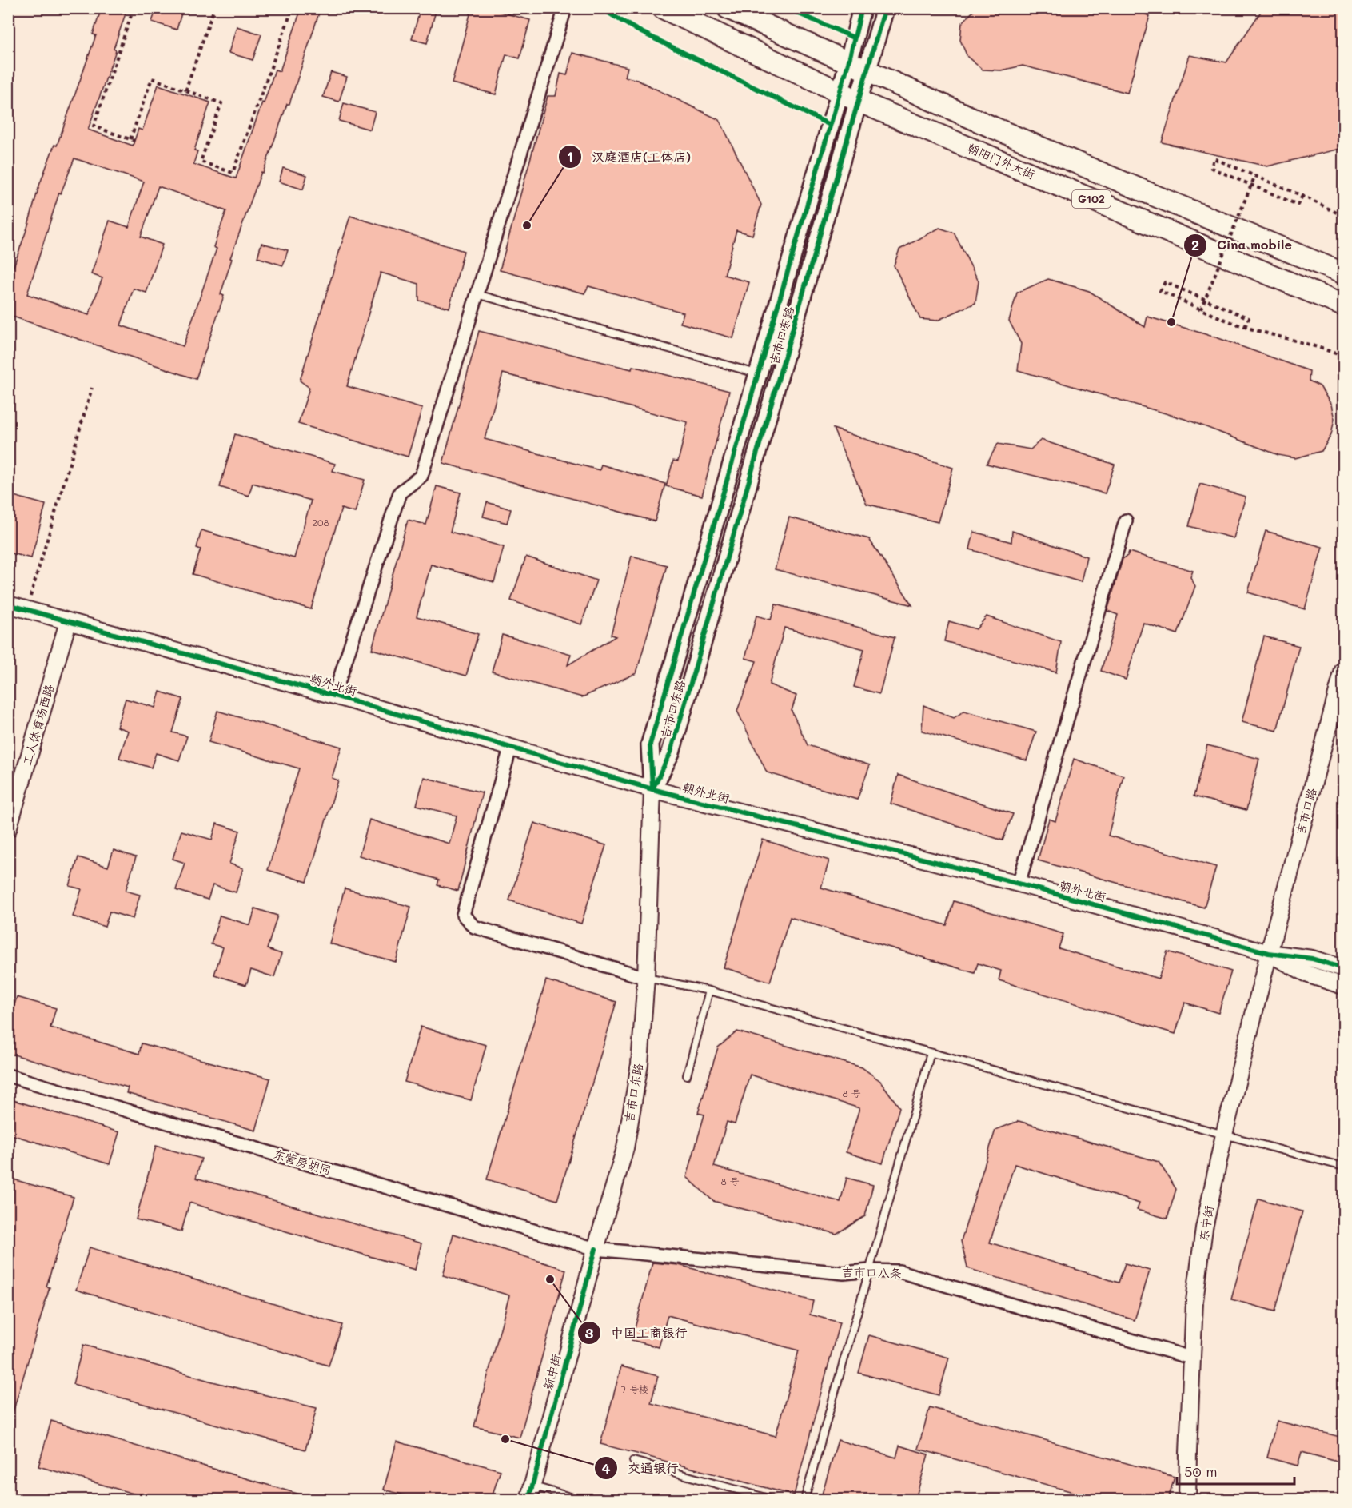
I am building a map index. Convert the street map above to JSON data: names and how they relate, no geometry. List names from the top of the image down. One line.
{"streets":{"highway":["朝阳门外大街","G102"],"main road":["吉市口东路"],"street":["朝外北街","工人体育场西路","吉市口路","东营房胡同","东中街","吉市口八条","新中街"]},"crossings":[["朝阳门外大街","吉市口东路"],["G102","吉市口东路"],["吉市口东路","朝外北街"],["吉市口东路","东营房胡同"],["吉市口东路","吉市口八条"],["吉市口东路","新中街"],["朝外北街","工人体育场西路"],["朝外北街","吉市口路"],["朝外北街","东中街"],["吉市口路","东中街"],["东营房胡同","吉市口八条"],["东营房胡同","新中街"],["东中街","吉市口八条"],["吉市口八条","新中街"]],"places":["汉庭酒店(工体店)","Cina mobile","中国工商银行","交通银行"],"house_numbers":["208","8 号","8 号","7 号楼"],"scale_bar":"50 m"}
